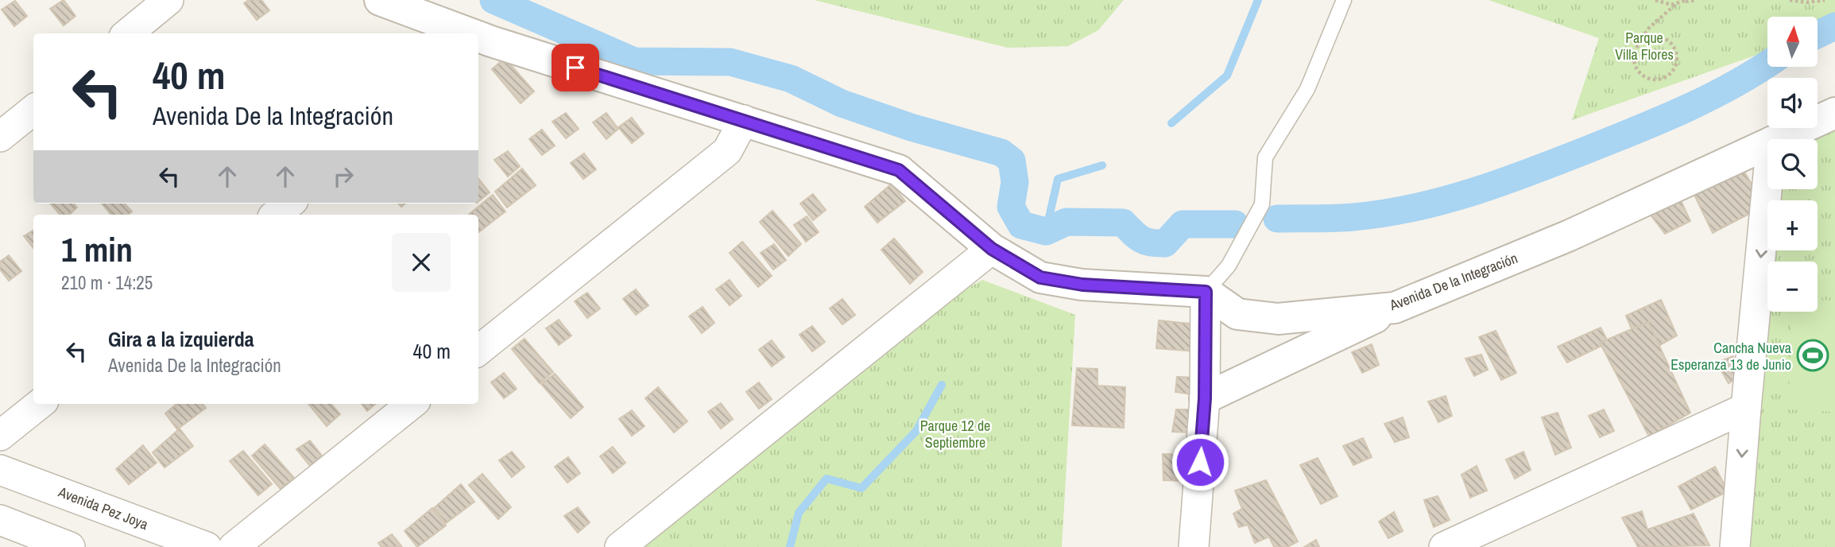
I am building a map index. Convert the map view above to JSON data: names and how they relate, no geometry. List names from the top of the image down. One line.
{"streets":{"street":["Avenida De la Integración","Avenida Pez Joya"]},"parks":["Parque Villa Flores","Parque 12 de Septiembre"],"places":{"sports":["Cancha Nueva Esperanza 13 de Junio"]},"north":"top","page":{"map_buttons":["+","−"],"turn":["40 m","Avenida De la Integración"],"heading":["1 min","210 m · 14:25"],"list":[{"name":"Gira a la izquierda","note":"Avenida De la Integración","value":"40 m"}]}}
